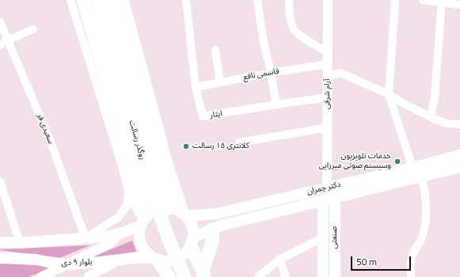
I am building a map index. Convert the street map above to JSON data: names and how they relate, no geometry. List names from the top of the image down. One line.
{"streets":{"highway":["روگذر رسالت"],"main road":["دکتر چمران","صنعتی","بلوار ۹ دی"],"street":["قاسمی نافع","آرام شرقی","ایثار","سعیدی فر"]},"crossings":[["قاسمی نافع","آرام شرقی"],["قاسمی نافع","ایثار"],["آرام شرقی","ایثار"],["آرام شرقی","دکتر چمران"],["دکتر چمران","صنعتی"],["دکتر چمران","بلوار ۹ دی"]],"places":["کلانتری ۱۵ رسالت","خدمات تلویزیون وسیستم صوتی میرزایی"],"scale_bar":"50 m"}
